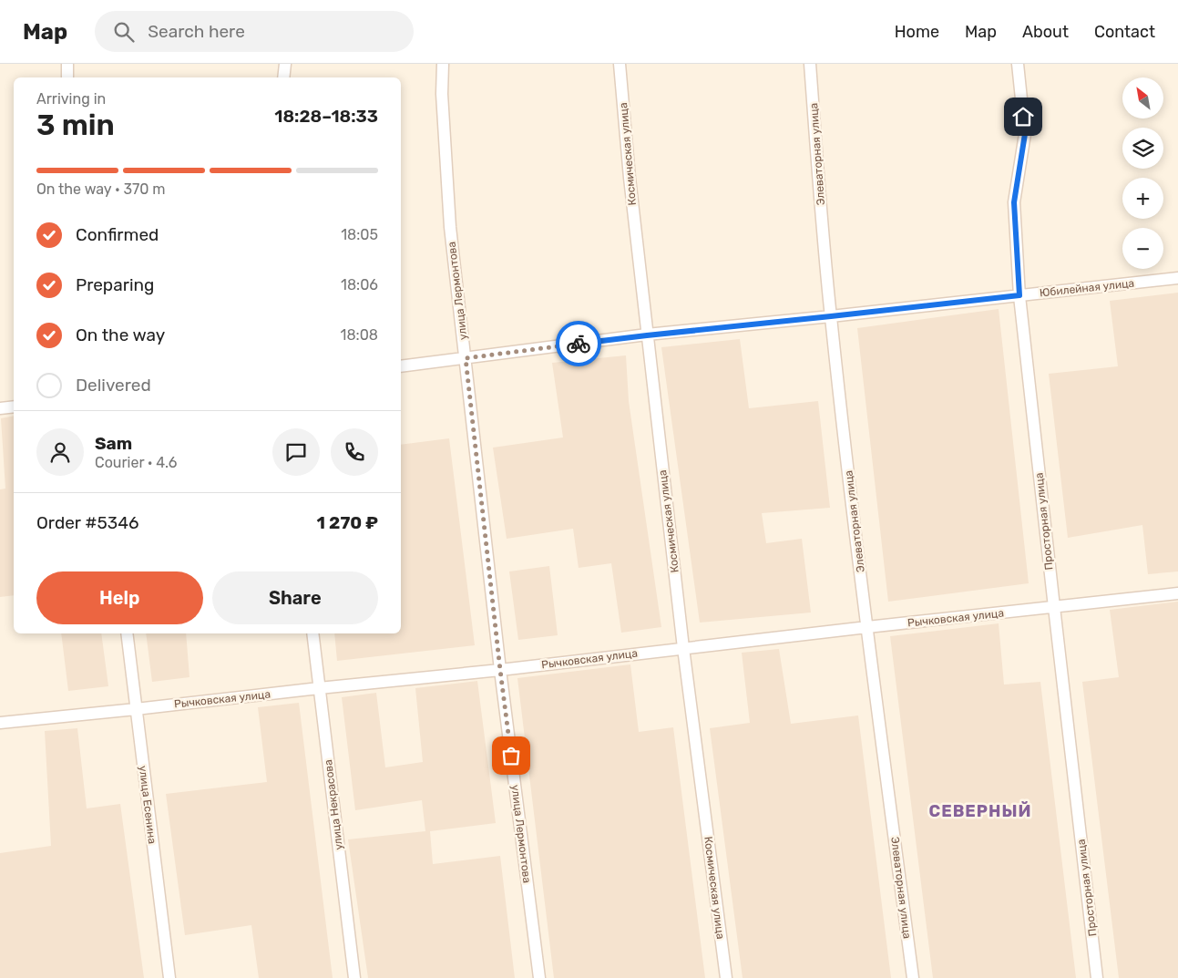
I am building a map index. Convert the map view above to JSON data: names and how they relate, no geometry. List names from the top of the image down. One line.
{"streets":{"street":["Космическая улица","Элеваторная улица","Юбилейная улица","улица Лермонтова","Просторная улица","Рычковская улица","улица Есенина","улица Некрасова"]},"crossings":[["Космическая улица","Юбилейная улица"],["Космическая улица","Рычковская улица"],["Элеваторная улица","Юбилейная улица"],["Элеваторная улица","Рычковская улица"],["Юбилейная улица","улица Лермонтова"],["Юбилейная улица","Просторная улица"],["улица Лермонтова","Рычковская улица"],["Просторная улица","Рычковская улица"],["Рычковская улица","улица Есенина"],["Рычковская улица","улица Некрасова"]],"districts":["СЕВЕРНЫЙ"],"north":"top left","page":{"header":"Map","search":"Search here","nav":["Home","Map","About","Contact"],"map_buttons":["+","−"],"heading":["3 min","Arriving in","18:28–18:33"],"panel":["Sam","Courier · 4.6","Order #5346","1 270 ₽"],"bar":"On the way · 370 m","list":[["Confirmed","18:05"],["Preparing","18:06"],["On the way","18:08"],"Delivered"],"buttons":["Help","Share"]}}
